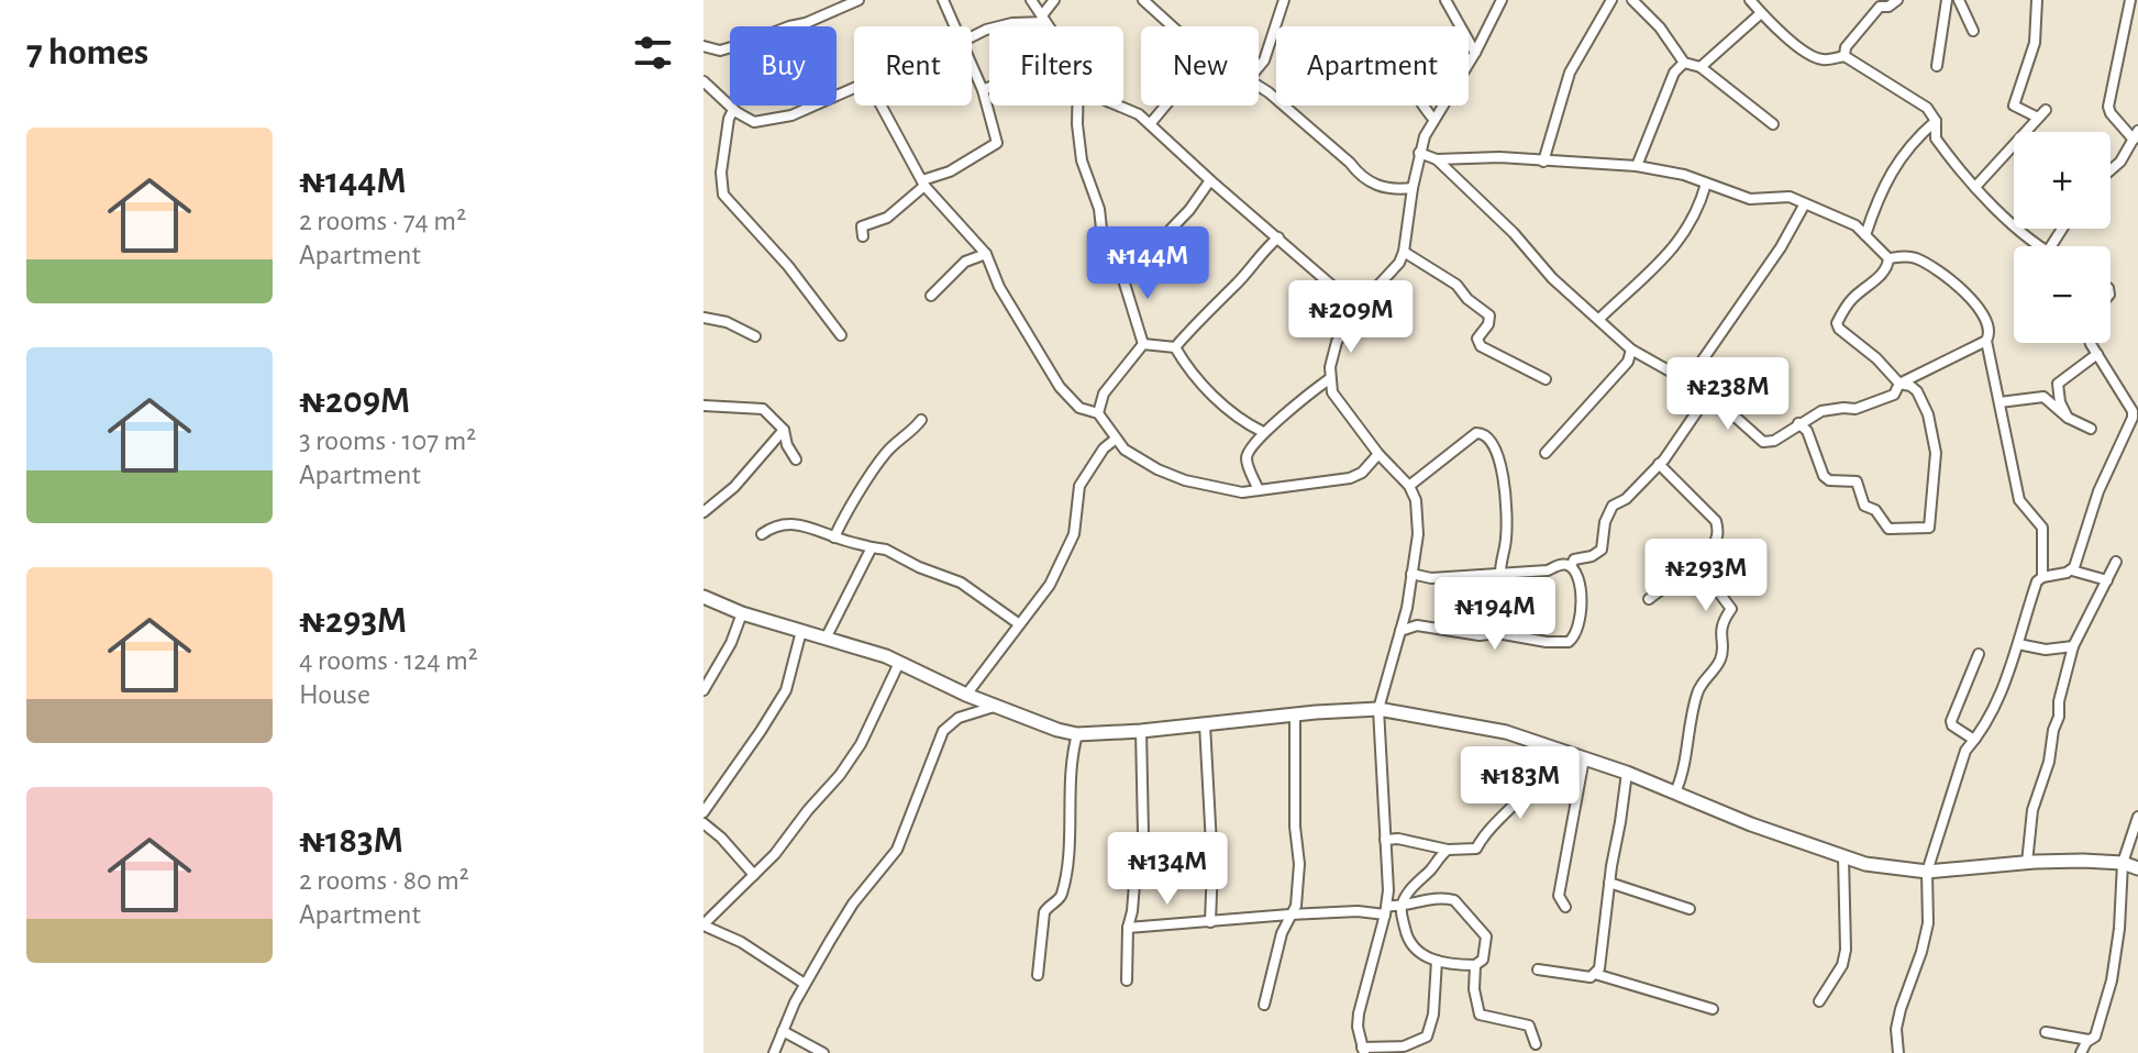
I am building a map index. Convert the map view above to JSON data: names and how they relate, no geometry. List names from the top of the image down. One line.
{"page":{"heading":"7 homes","chip":["Buy","Rent","Filters","New","Apartment"],"list":[{"name":"₦144M","note":"2 rooms · 74 m² · Apartment"},{"name":"₦209M","note":"3 rooms · 107 m² · Apartment"},{"name":"₦293M","note":"4 rooms · 124 m² · House"},{"name":"₦183M","note":"2 rooms · 80 m² · Apartment"}],"map_buttons":["+","−"],"price":["₦144M","₦209M","₦238M","₦293M","₦194M","₦183M","₦134M"]}}
